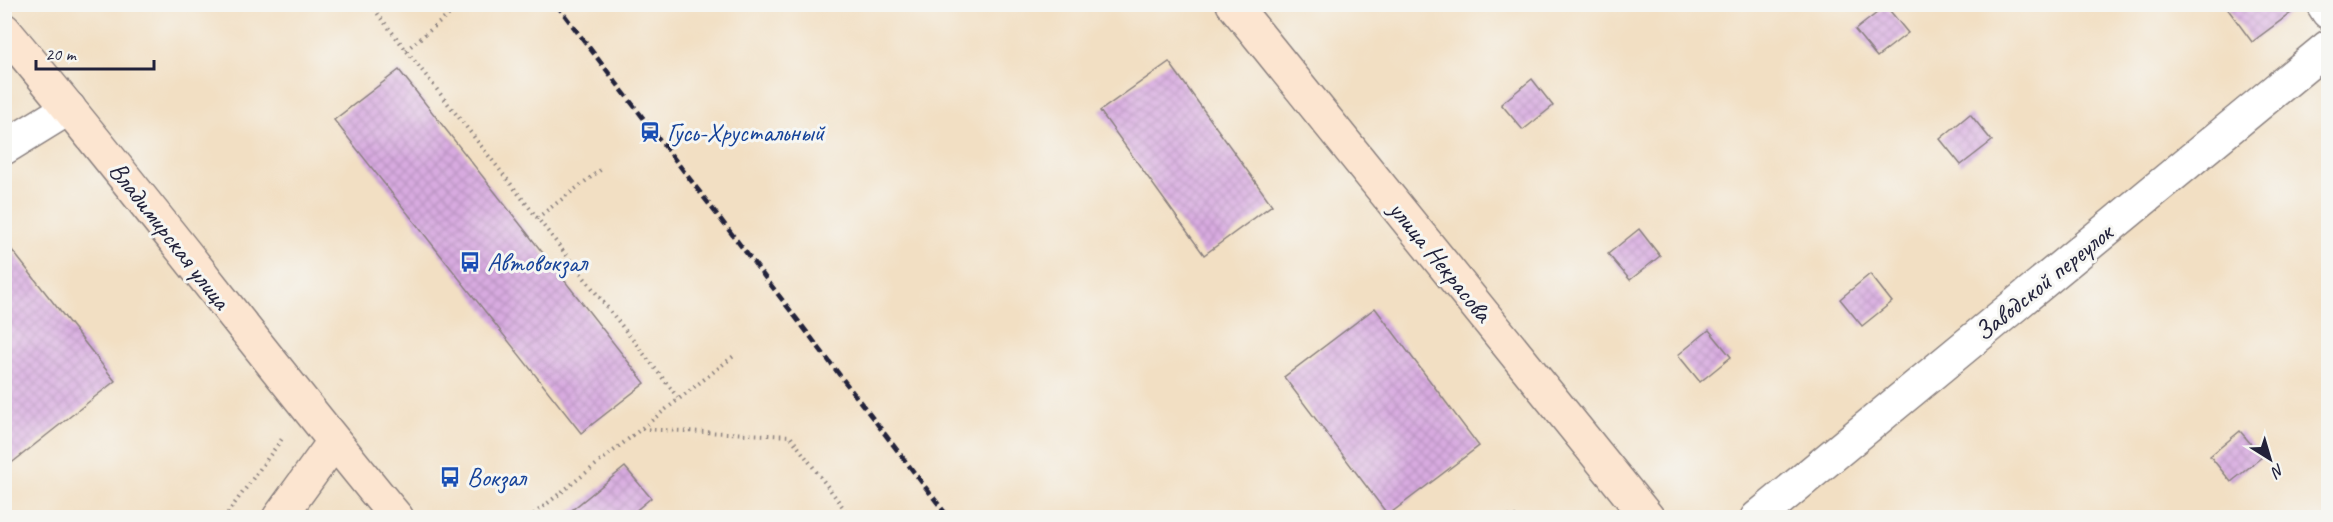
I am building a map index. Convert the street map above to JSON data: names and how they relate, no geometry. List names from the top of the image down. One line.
{"streets":{"street":["Владимирская улица","улица Некрасова","Заводской переулок"]},"places":{"station":["Гусь-Хрустальный"],"bus stop":["Автовокзал","Вокзал"]},"scale_bar":"20 m","north":"bottom right"}
